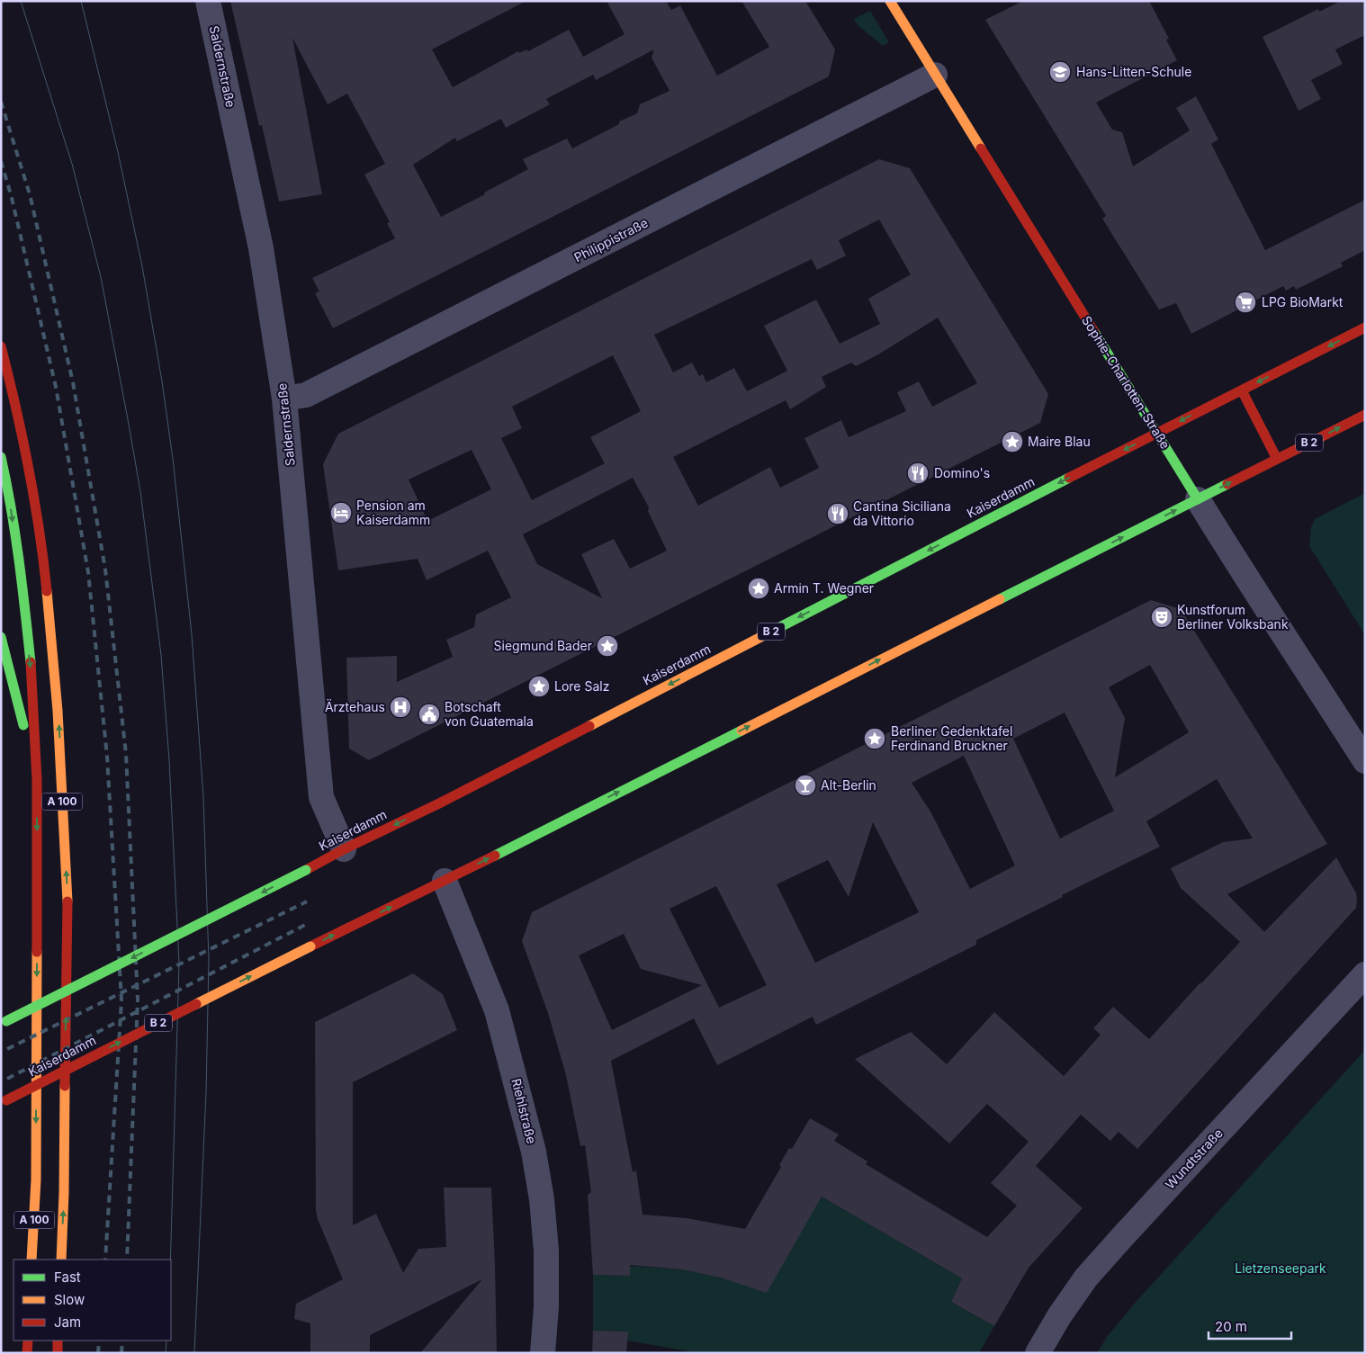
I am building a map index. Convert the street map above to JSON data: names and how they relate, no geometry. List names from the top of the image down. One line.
{"streets":{"main road":["Sophie-Charlotten-Straße","B 2","Kaiserdamm","A 100"],"street":["Saldernstraße","Philippistraße","Riehlstraße","Wundtstraße"]},"crossings":[["Saldernstraße","Philippistraße"],["Saldernstraße","Kaiserdamm"],["Philippistraße","Sophie-Charlotten-Straße"],["Sophie-Charlotten-Straße","Kaiserdamm"],["Kaiserdamm","Riehlstraße"]],"parks":["Lietzenseepark"],"places":{"school or university":["Hans-Litten-Schule"],"supermarket":["LPG BioMarkt"],"place":["Maire Blau","Armin T. Wegner","Siegmund Bader","Lore Salz","Berliner Gedenktafel Ferdinand Bruckner"],"restaurant":["Domino's","Cantina Siciliana da Vittorio"],"hotel":["Pension am Kaiserdamm"],"theatre":["Kunstforum Berliner Volksbank"],"hospital":["Ärztehaus"],"public building":["Botschaft von Guatemala"],"bar":["Alt-Berlin"]},"legend":["Fast","Slow","Jam"],"scale_bar":"20 m"}
